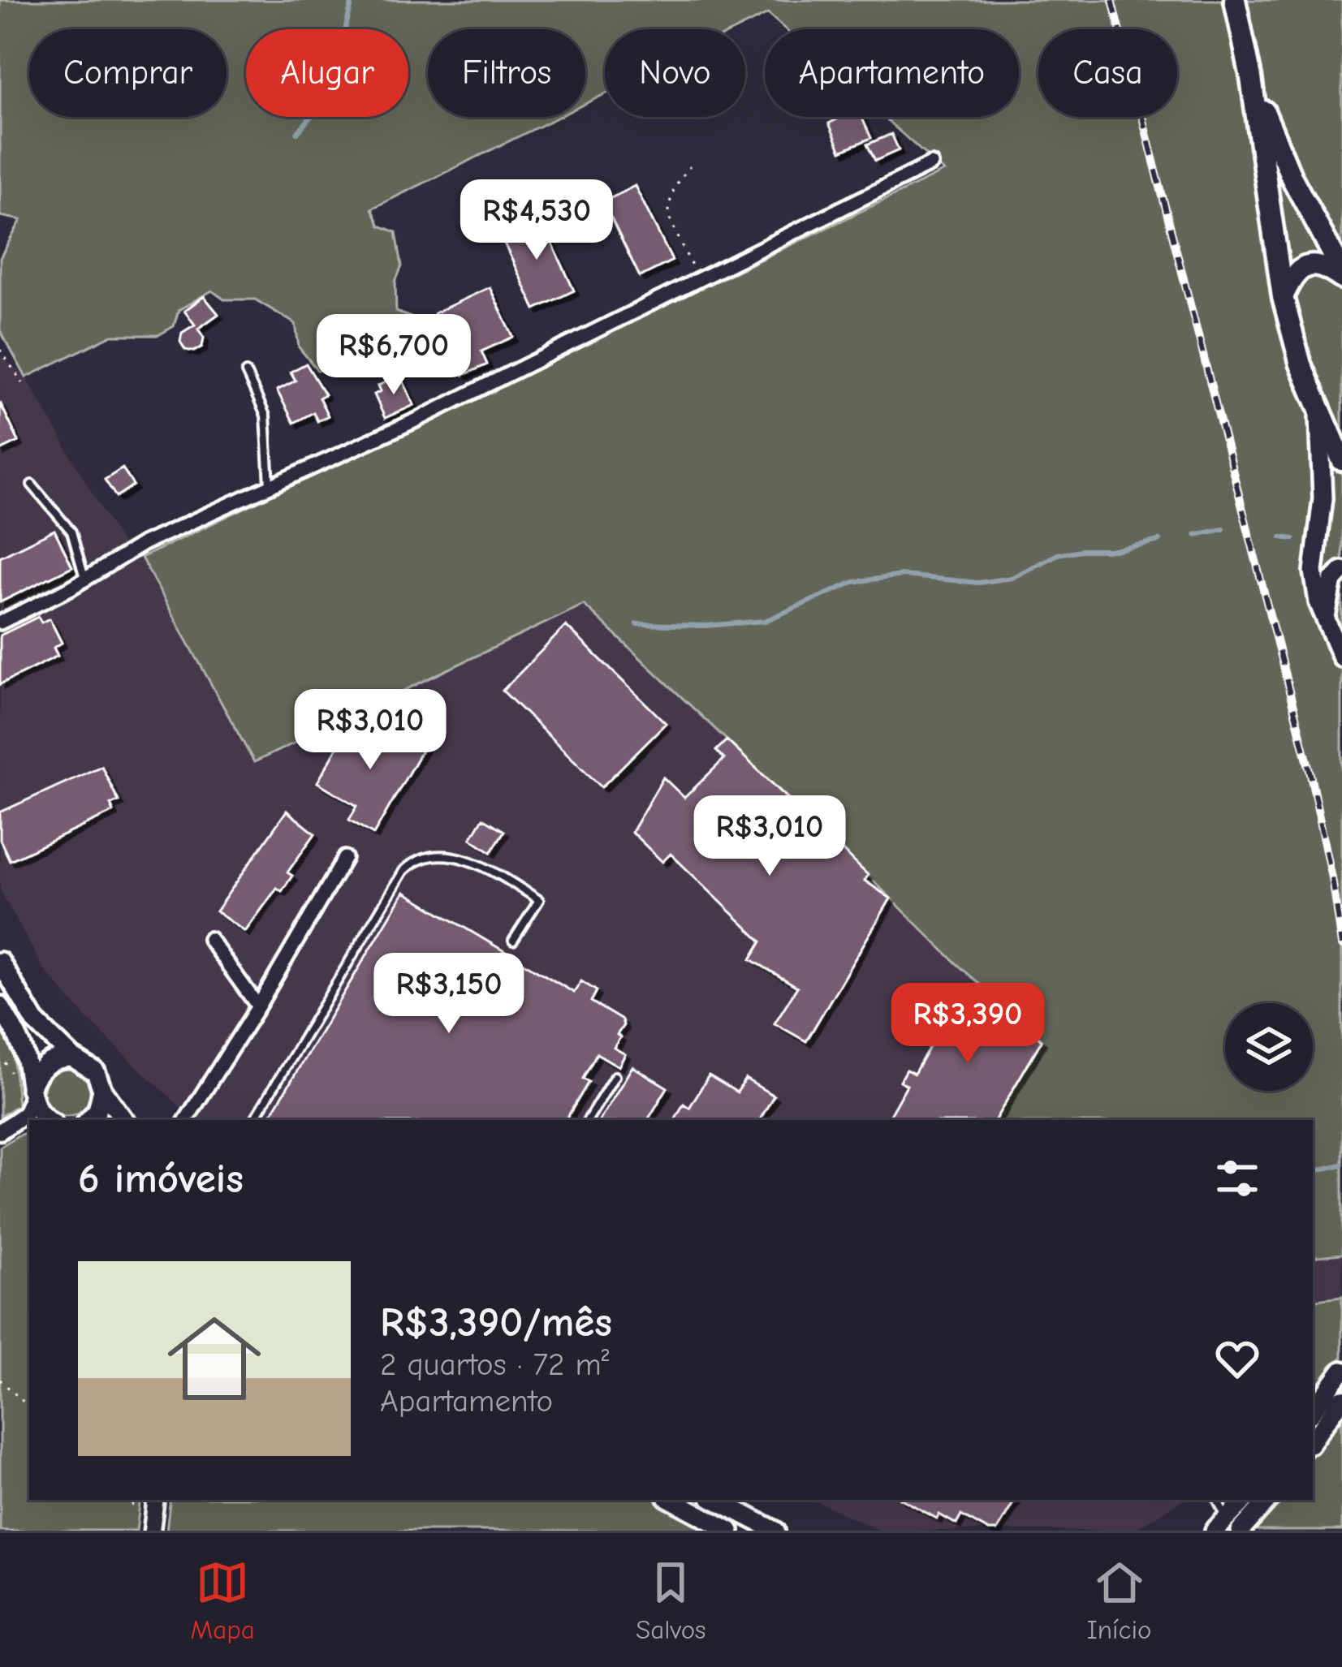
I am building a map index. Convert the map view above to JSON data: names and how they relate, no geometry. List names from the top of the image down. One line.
{"page":{"chip":["Comprar","Alugar","Filtros","Novo","Apartamento","Casa"],"price":["R$4,530","R$6,700","R$3,010","R$3,010","R$3,150","R$3,390"],"heading":"6 imóveis","list":[{"name":"R$3,390/mês","note":"2 quartos · 72 m² · Apartamento"}],"tabs":["Mapa","Salvos","Início"]}}
